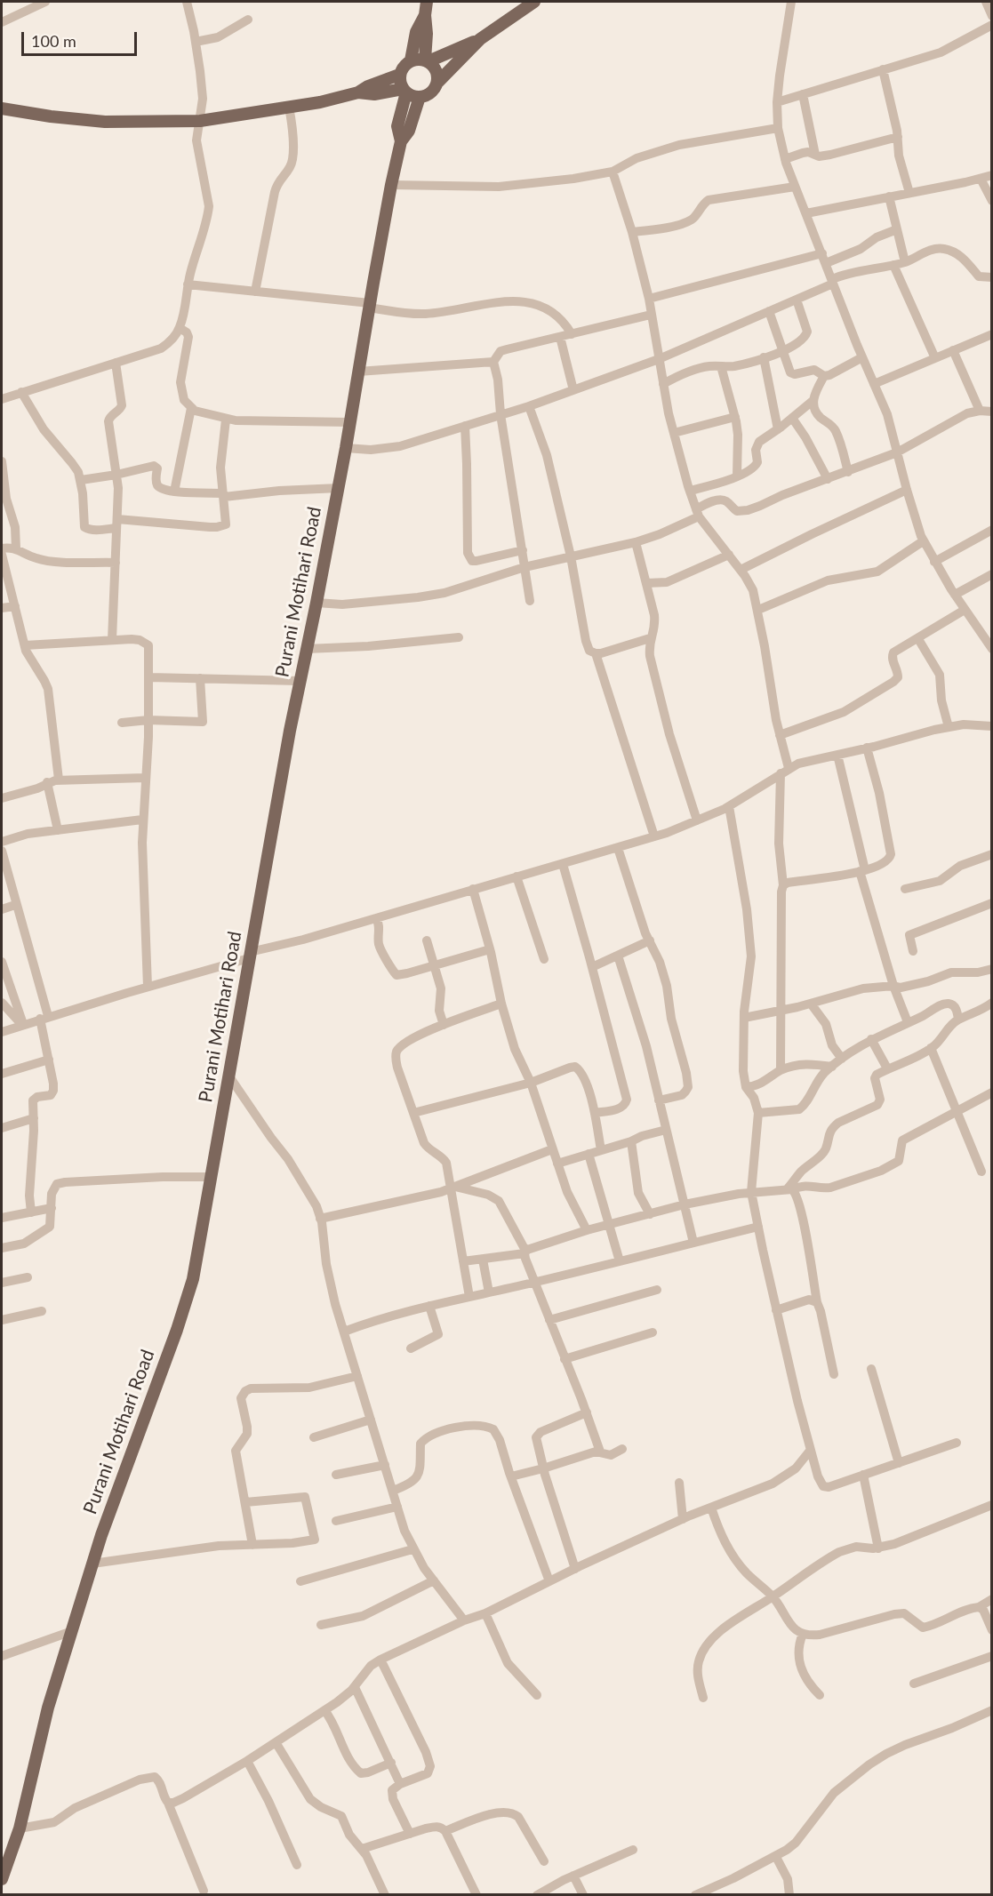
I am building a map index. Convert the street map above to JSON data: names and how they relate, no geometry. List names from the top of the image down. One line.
{"streets":{"main road":["Purani Motihari Road"]},"scale_bar":"100 m"}
